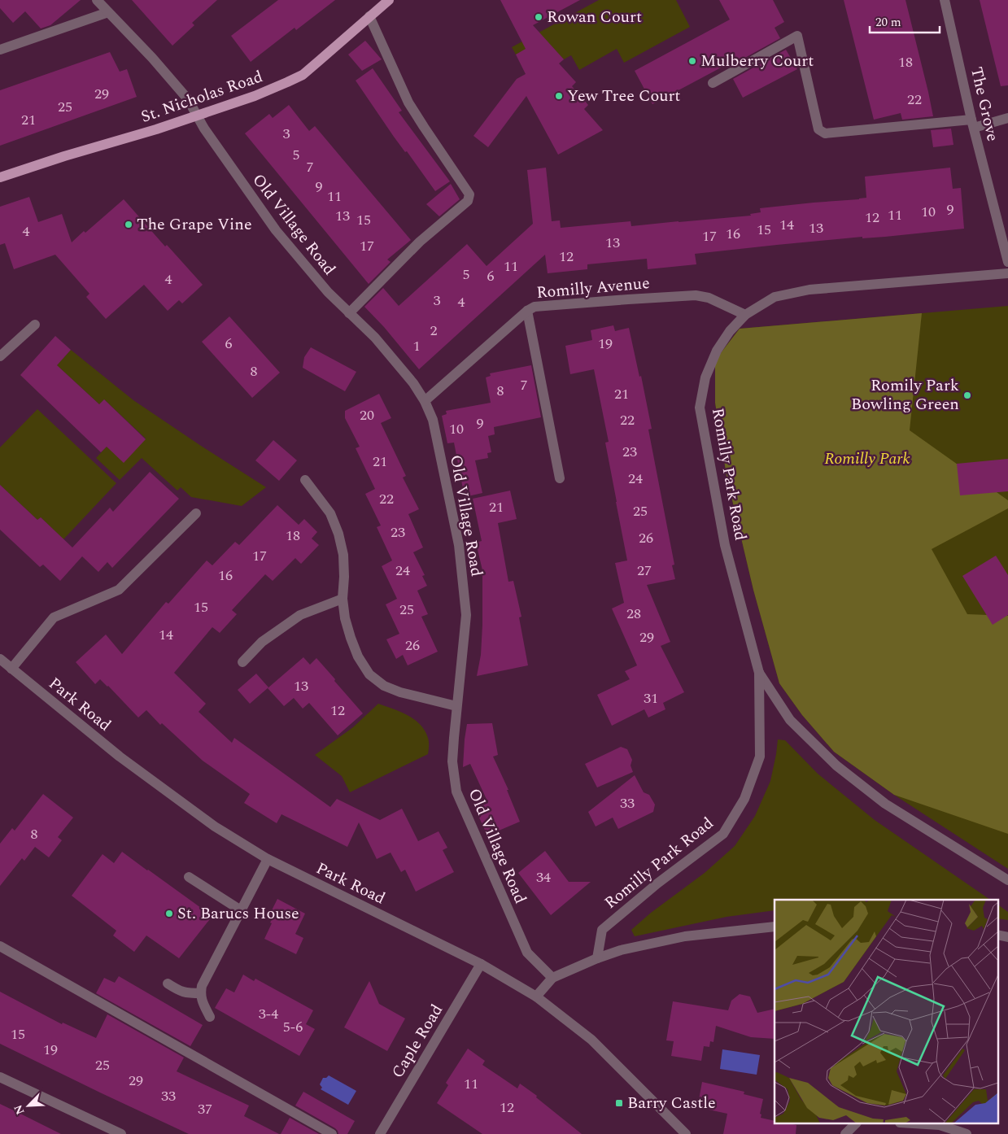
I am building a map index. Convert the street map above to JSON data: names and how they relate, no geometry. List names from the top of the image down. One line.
{"streets":{"main road":["St. Nicholas Road"],"street":["The Grove","Old Village Road","Romilly Avenue","Romilly Park Road","Park Road","Caple Road"]},"crossings":[["St. Nicholas Road","Old Village Road"],["Old Village Road","Romilly Avenue"],["Romilly Avenue","Romilly Park Road"],["Park Road","Caple Road"]],"parks":["Romilly Park"],"places":{"other":["Rowan Court","Mulberry Court","Yew Tree Court","The Grape Vine","Romily Park Bowling Green","St. Barucs House"],"transit":["Barry Castle"]},"house_numbers":["18","29","22","25","21","3","5","7","9","11","9","10","11","13","12","15","14","13","15","4","16","17","13","17","12","11","5","6","4","3","4","2","6","19","1","8","7","8","21","20","22","9","10","23","21","24","22","21","25","23","18","26","17","24","27","16","15","25","28","14","29","26","13","31","12","33","8","34","3-4","5-6","15","19","25","29","11","33","12","37"],"scale_bar":"20 m","north":"bottom left"}
